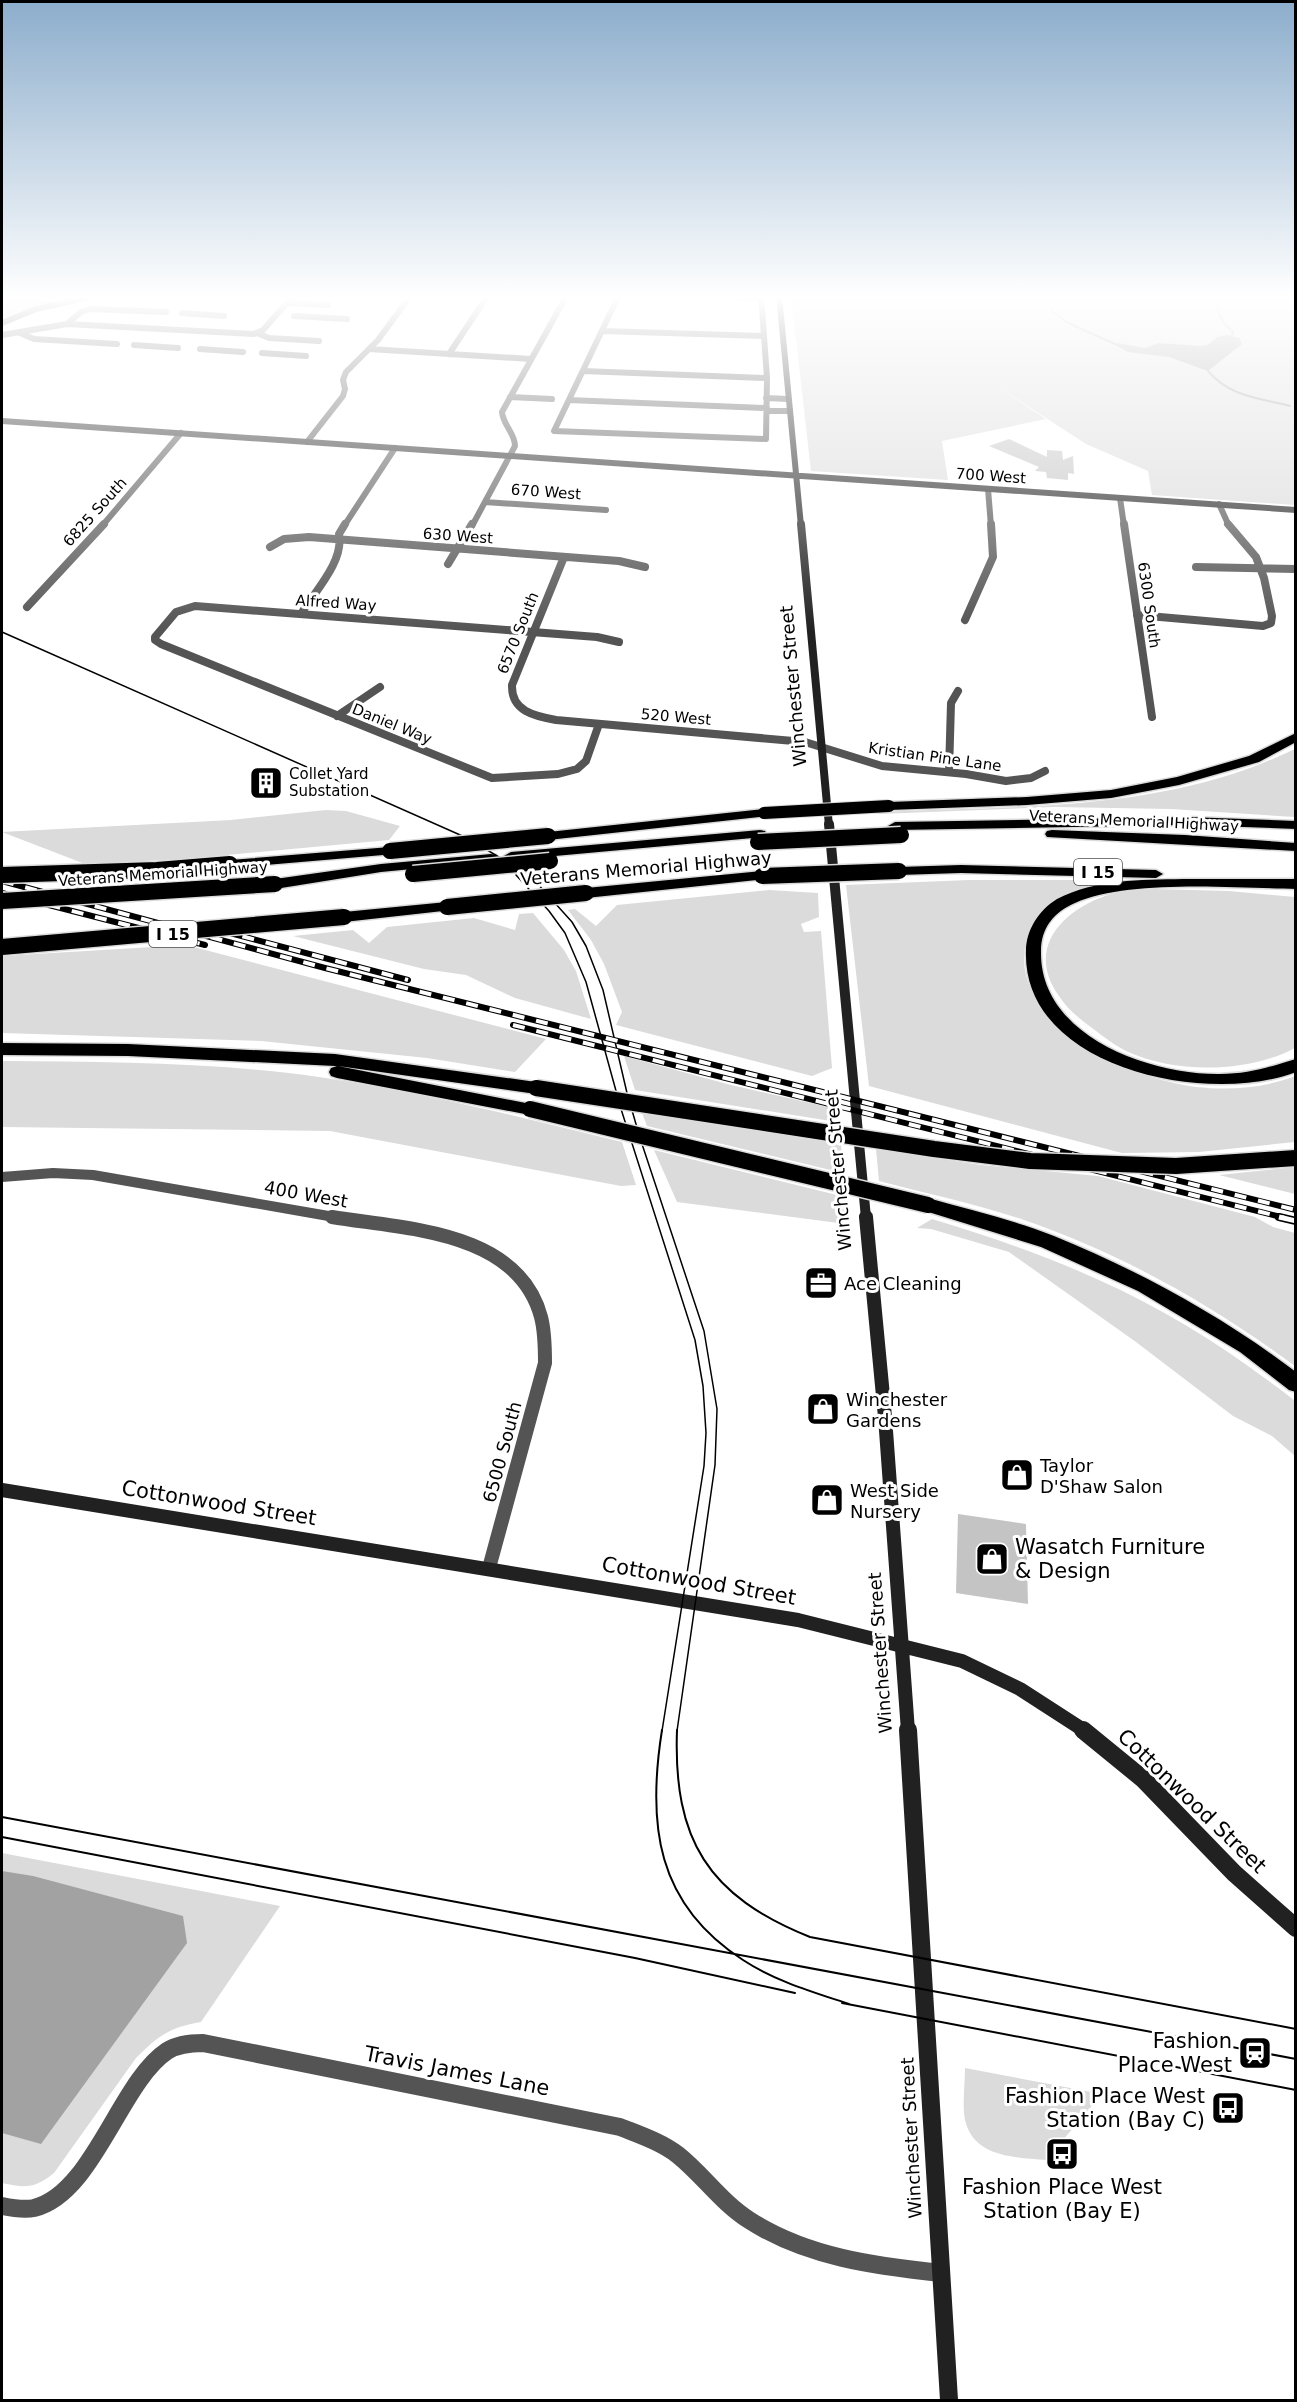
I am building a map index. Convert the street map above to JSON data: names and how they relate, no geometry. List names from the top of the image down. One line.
{"streets":{"highway":["Veterans Memorial Highway","I 15"],"main road":["700 West","Winchester Street","Cottonwood Street"],"street":["670 West","6825 South","630 West","Alfred Way","6300 South","6570 South","520 West","Daniel Way","Kristian Pine Lane","400 West","6500 South","Travis James Lane"]},"crossings":[["700 West","6825 South"],["700 West","6300 South"],["700 West","Winchester Street"],["630 West","6570 South"],["Alfred Way","6570 South"],["Alfred Way","Daniel Way"],["6570 South","520 West"],["Winchester Street","520 West"],["Winchester Street","Kristian Pine Lane"],["Winchester Street","Cottonwood Street"],["Winchester Street","Travis James Lane"],["520 West","Daniel Way"],["520 West","Kristian Pine Lane"],["400 West","6500 South"],["6500 South","Cottonwood Street"]],"places":{"building":["Collet Yard Substation"],"office":["Ace Cleaning"],"shop":["Winchester Gardens","Taylor D'Shaw Salon","West Side Nursery","Wasatch Furniture & Design"],"station":["Fashion Place West"],"bus stop":["Fashion Place West Station (Bay C)","Fashion Place West Station (Bay E)"]}}
